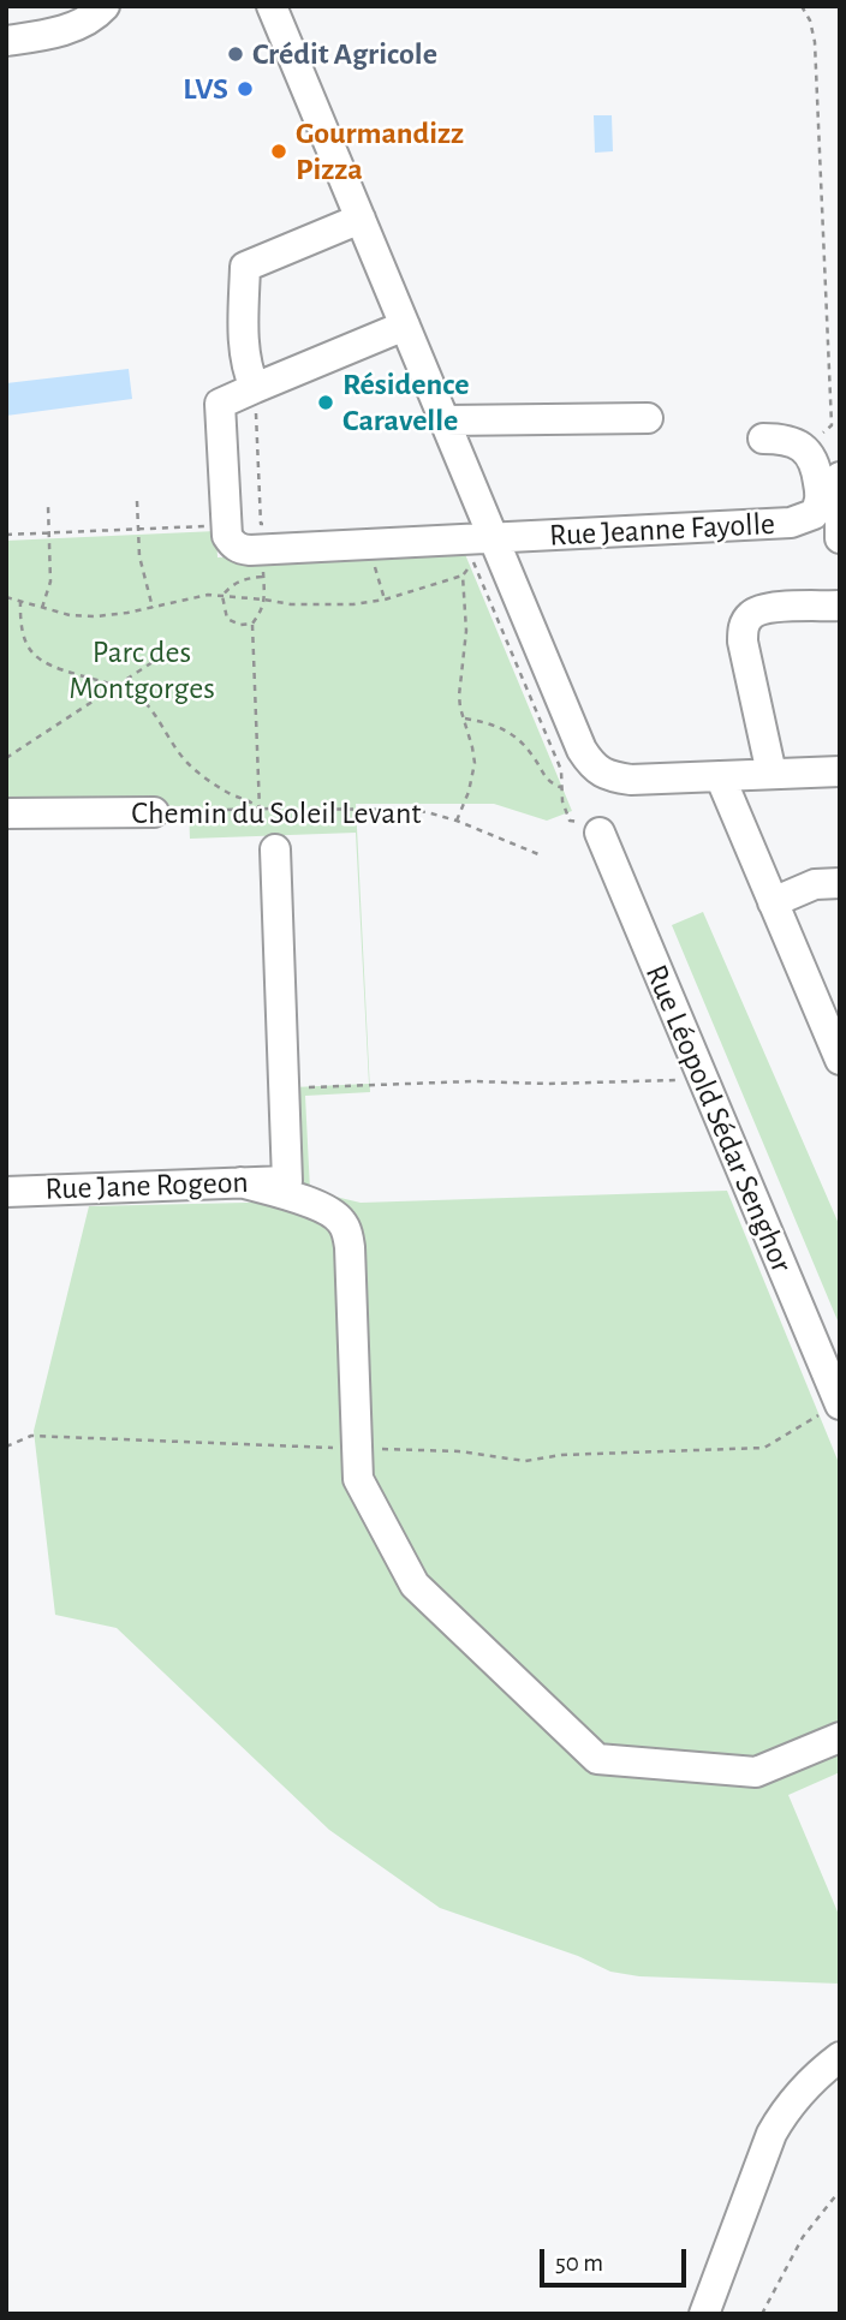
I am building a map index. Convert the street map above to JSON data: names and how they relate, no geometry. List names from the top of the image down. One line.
{"streets":{"street":["Rue Jeanne Fayolle","Chemin du Soleil Levant","Rue Léopold Sédar Senghor","Rue Jane Rogeon"]},"parks":["Parc des Montgorges"],"places":["Crédit Agricole","LVS","Gourmandizz Pizza","Résidence Caravelle"],"scale_bar":"50 m"}
